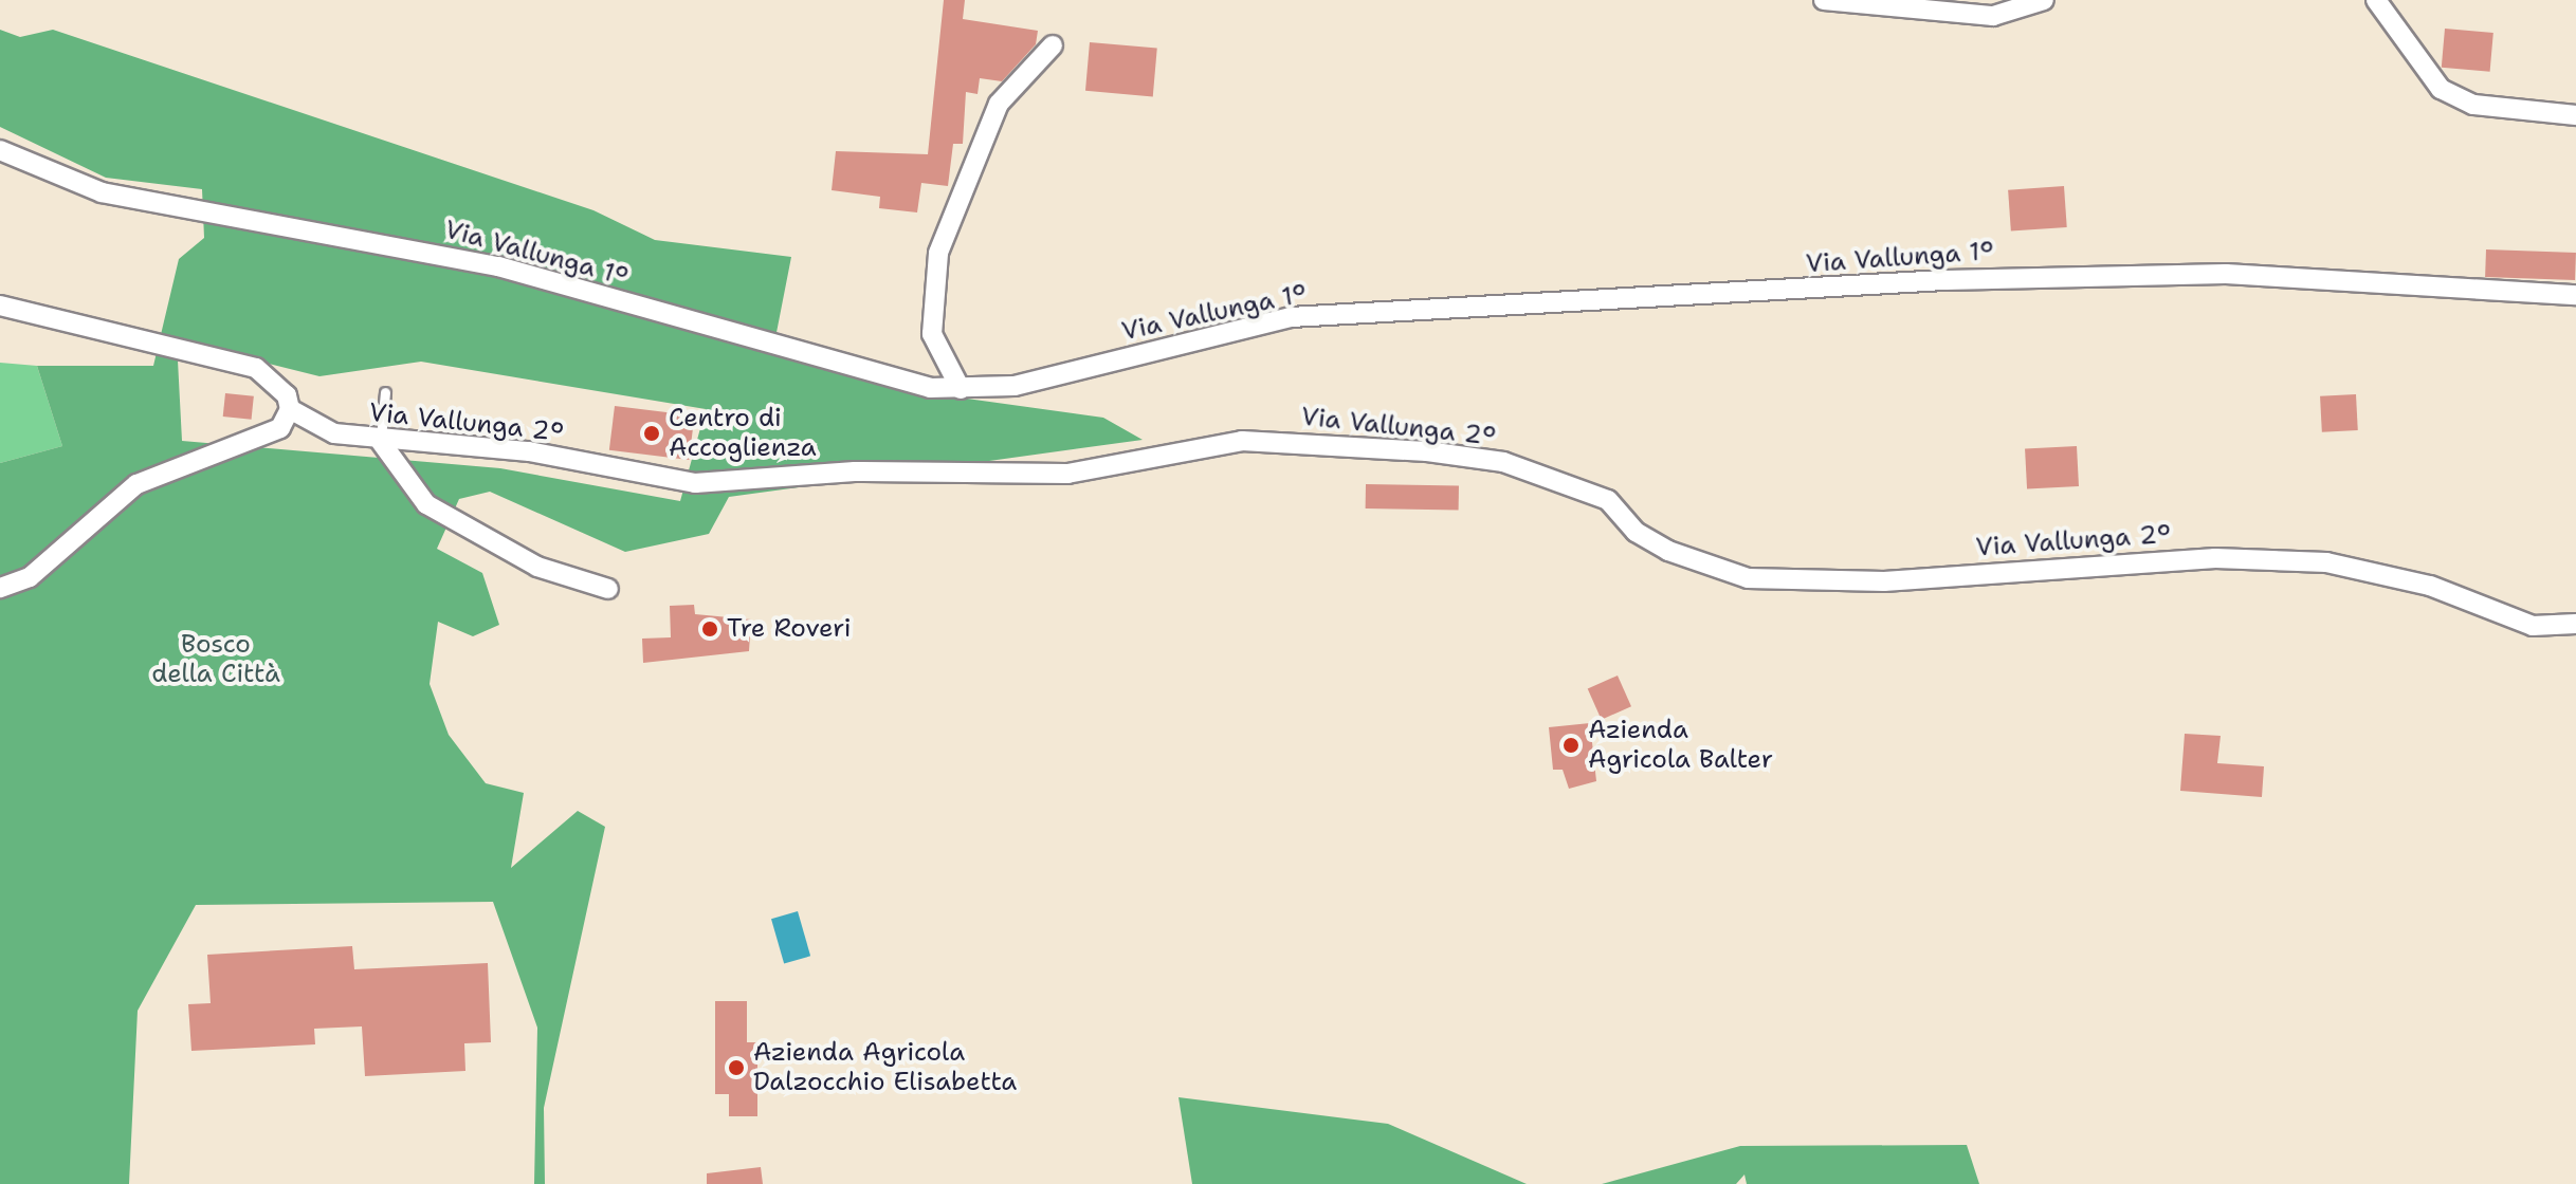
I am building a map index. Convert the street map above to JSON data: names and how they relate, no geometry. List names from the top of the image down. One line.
{"streets":{"street":["Via Vallunga 1°","Via Vallunga 2°"]},"parks":["Bosco della Città"],"places":["Centro di Accoglienza","Tre Roveri","Azienda Agricola Balter","Azienda Agricola Dalzocchio Elisabetta"]}
